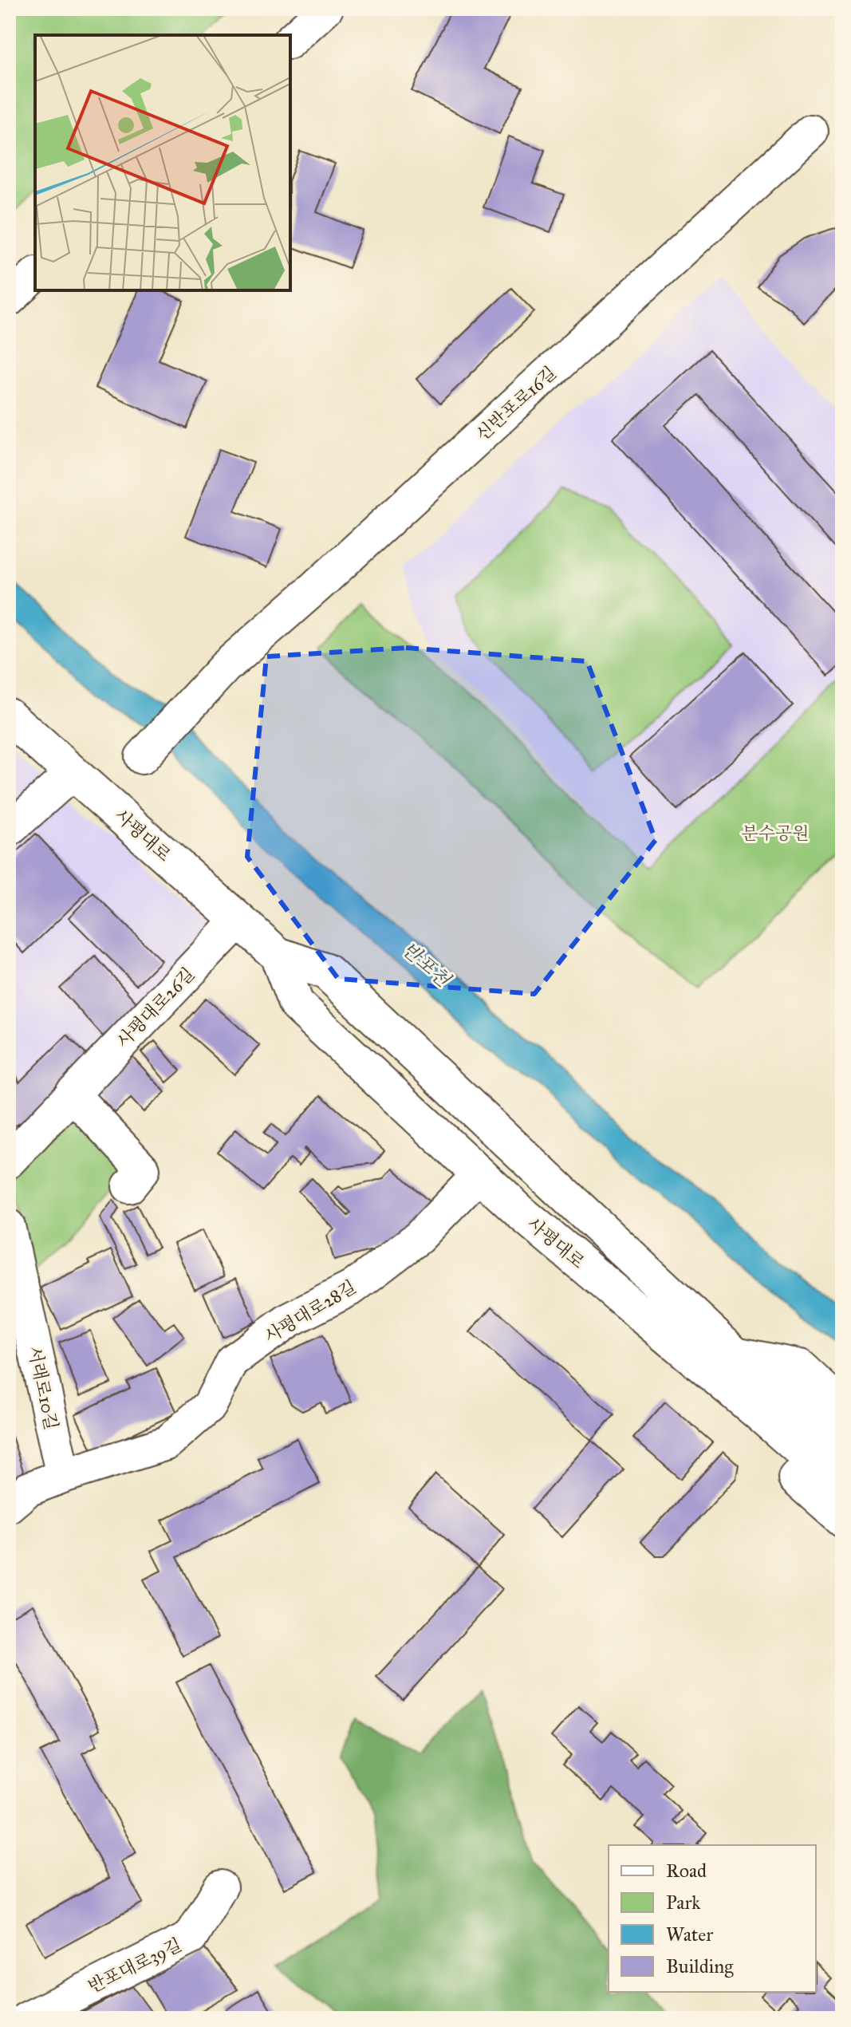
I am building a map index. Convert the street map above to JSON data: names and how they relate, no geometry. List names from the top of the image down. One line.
{"streets":{"main road":["사평대로"],"street":["신반포로16길","사평대로26길","사평대로28길","서래로10길","반포대로39길"]},"crossings":[["사평대로","사평대로26길"],["사평대로","사평대로28길"],["사평대로28길","서래로10길"]],"water":["반포천"],"parks":["분수공원"],"legend":["Road","Park","Water","Building"]}
